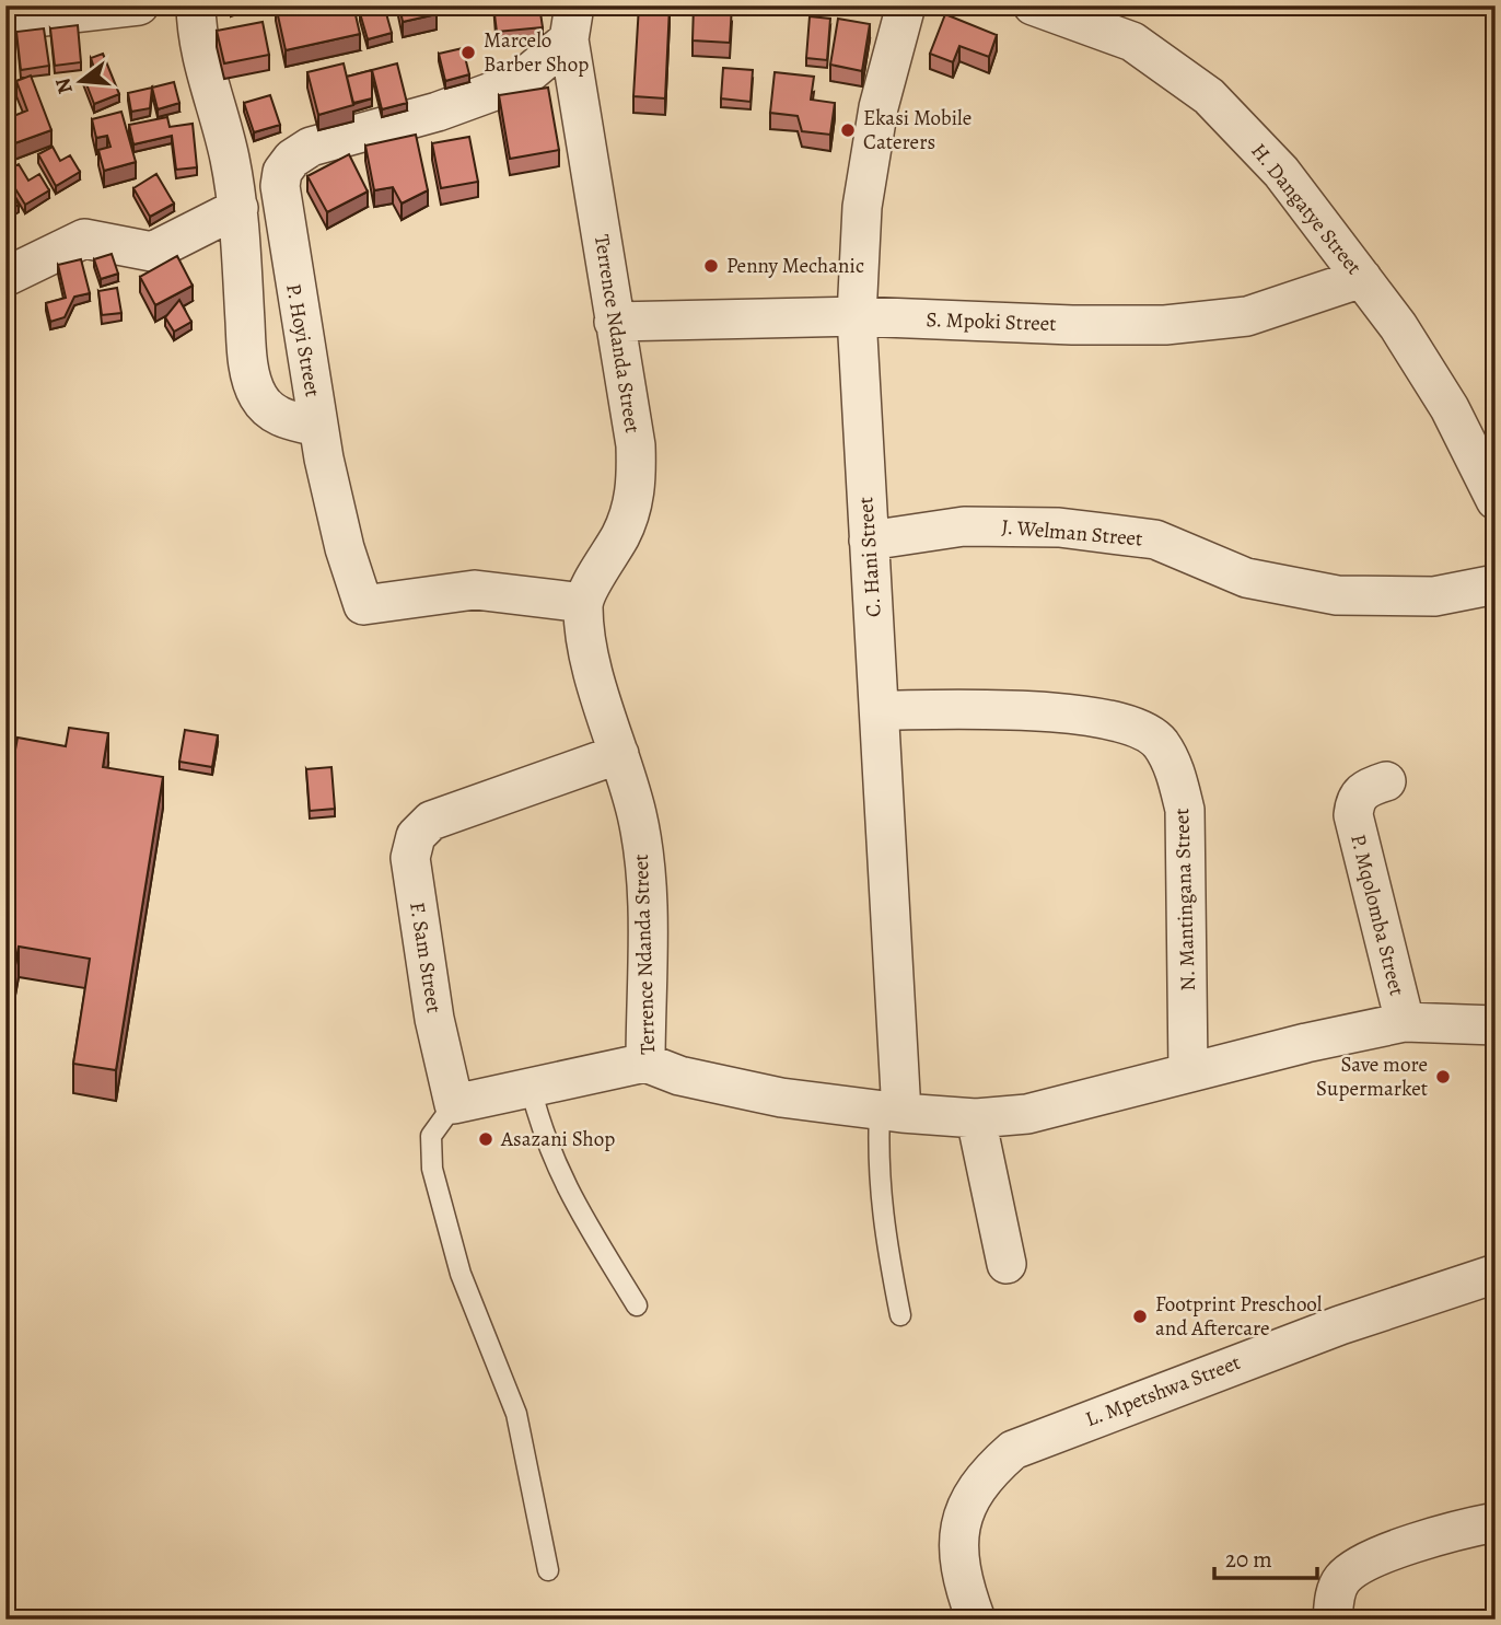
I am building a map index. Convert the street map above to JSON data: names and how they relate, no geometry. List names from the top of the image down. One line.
{"streets":{"street":["H. Dangatye Street","S. Mpoki Street","Terrence Ndanda Street","P. Hoyi Street","J. Welman Street","C. Hani Street","N. Mantingana Street","P. Mqolomba Street","F. Sam Street","L. Mpetshwa Street"]},"crossings":[["H. Dangatye Street","S. Mpoki Street"],["S. Mpoki Street","Terrence Ndanda Street"],["S. Mpoki Street","C. Hani Street"],["Terrence Ndanda Street","P. Hoyi Street"],["Terrence Ndanda Street","C. Hani Street"],["Terrence Ndanda Street","N. Mantingana Street"],["Terrence Ndanda Street","P. Mqolomba Street"],["Terrence Ndanda Street","F. Sam Street"],["J. Welman Street","C. Hani Street"],["C. Hani Street","N. Mantingana Street"]],"places":["Marcelo Barber Shop","Ekasi Mobile Caterers","Penny Mechanic","Save more Supermarket","Asazani Shop","Footprint Preschool and Aftercare"],"scale_bar":"20 m","north":"left"}
